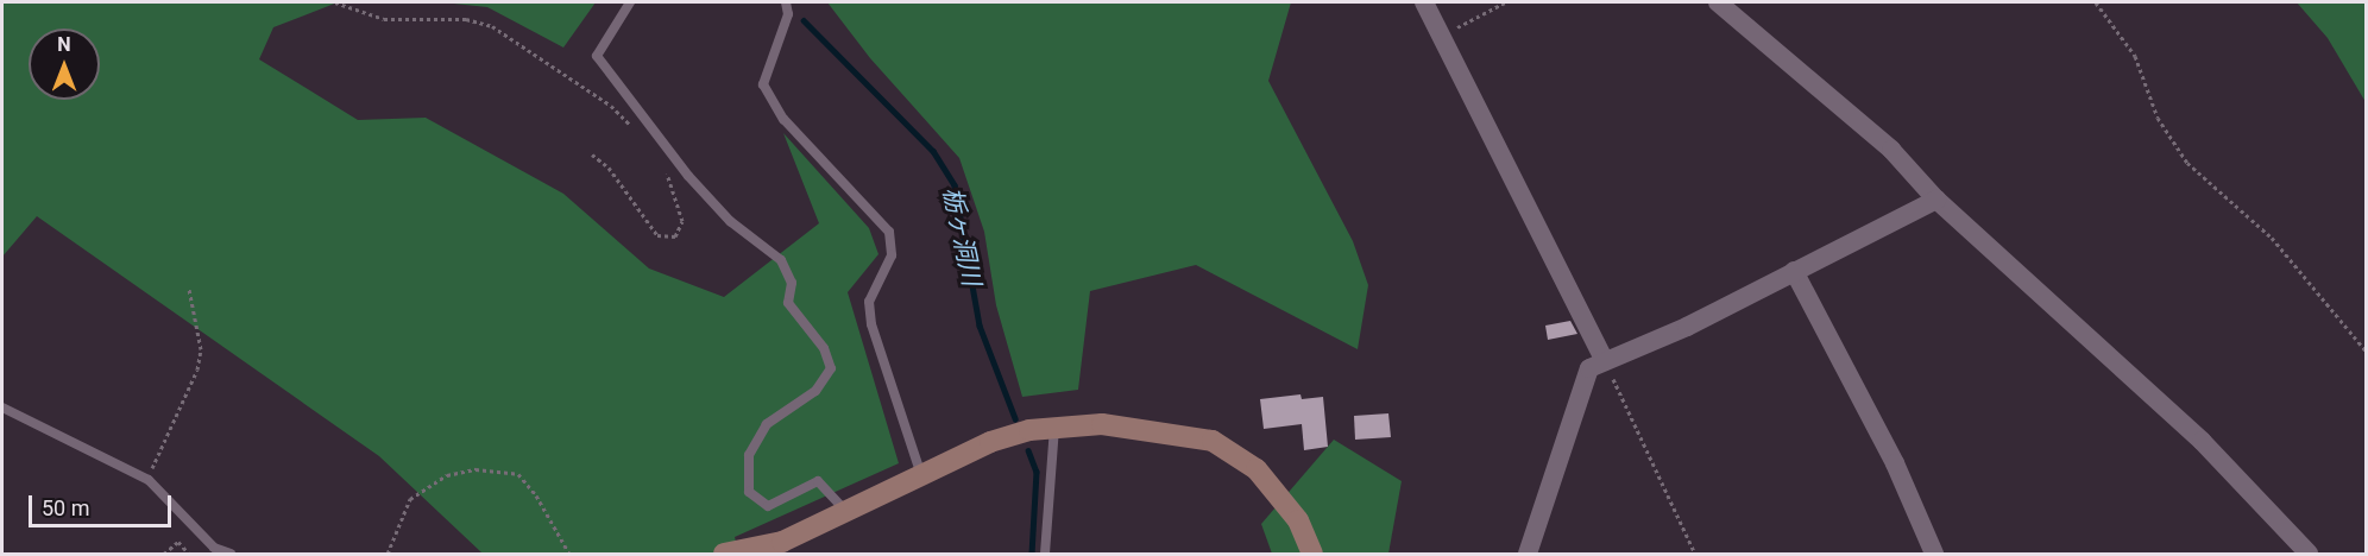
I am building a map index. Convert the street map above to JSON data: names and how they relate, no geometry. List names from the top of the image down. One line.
{"water":["栃ヶ洞川"],"scale_bar":"50 m","north":"top"}
